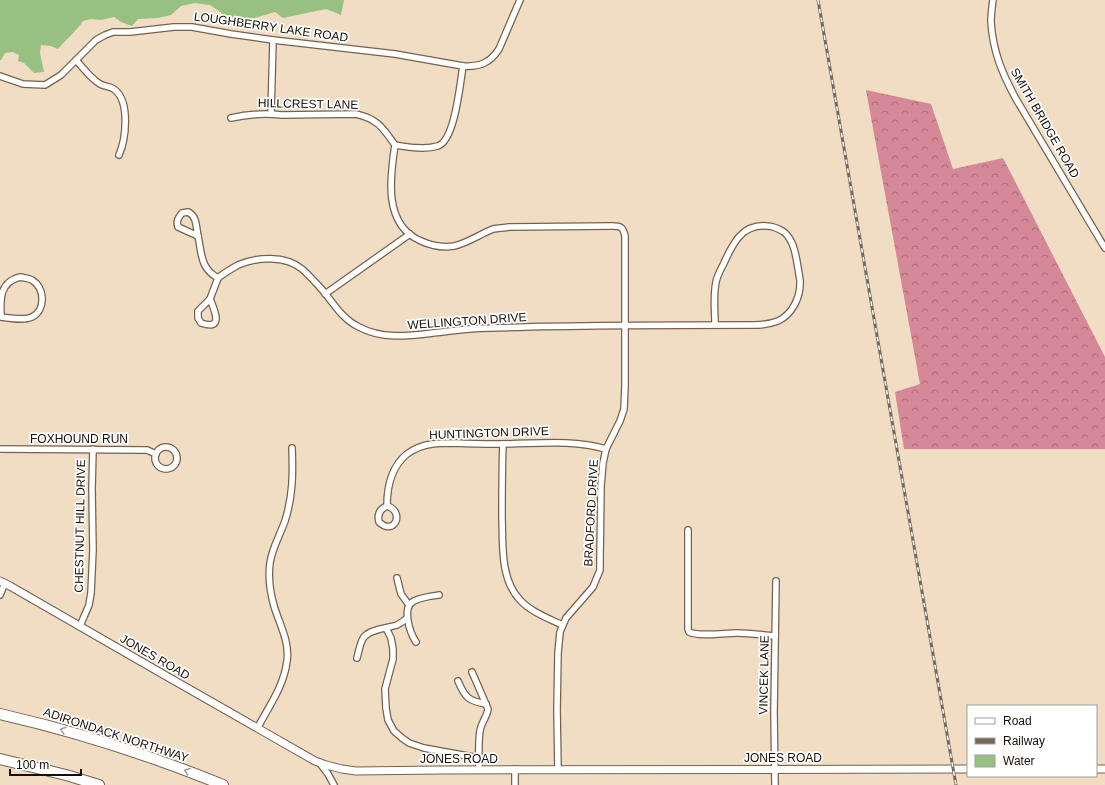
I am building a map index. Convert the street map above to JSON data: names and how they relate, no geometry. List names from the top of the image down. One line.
{"streets":{"highway":["ADIRONDACK NORTHWAY"],"street":["LOUGHBERRY LAKE ROAD","HILLCREST LANE","SMITH BRIDGE ROAD","WELLINGTON DRIVE","HUNTINGTON DRIVE","FOXHOUND RUN","BRADFORD DRIVE","CHESTNUT HILL DRIVE","JONES ROAD","VINCEK LANE"]},"crossings":[["WELLINGTON DRIVE","BRADFORD DRIVE"],["HUNTINGTON DRIVE","BRADFORD DRIVE"],["FOXHOUND RUN","CHESTNUT HILL DRIVE"],["BRADFORD DRIVE","JONES ROAD"],["CHESTNUT HILL DRIVE","JONES ROAD"],["JONES ROAD","VINCEK LANE"]],"legend":["Road","Railway","Water"],"scale_bar":"100 m"}
